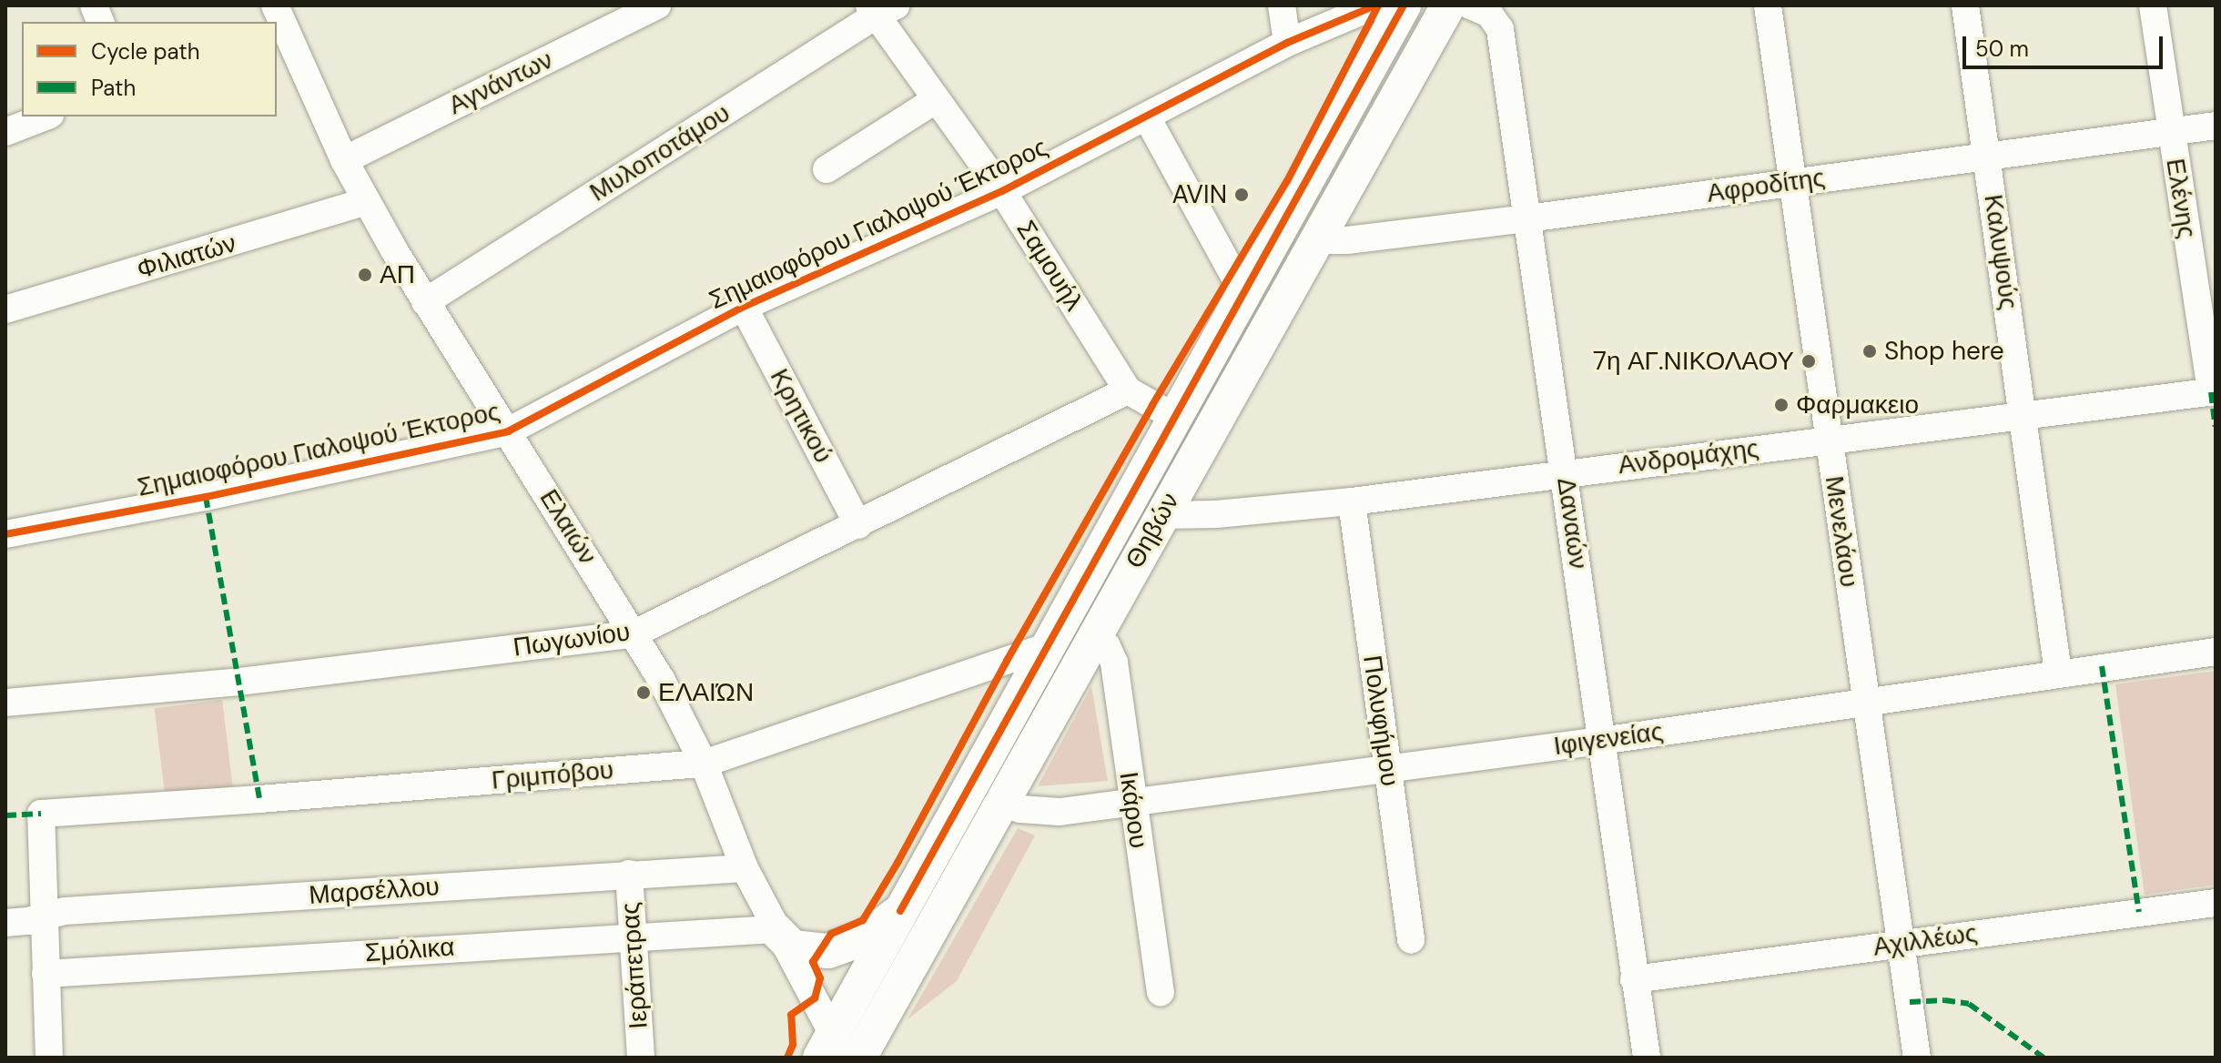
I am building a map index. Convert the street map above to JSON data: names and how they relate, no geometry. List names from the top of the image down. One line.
{"streets":{"main road":["Θηβών"],"street":["Αγνάντων","Μυλοποτάμου","Αφροδίτης","Ελένης","Σημαιοφόρου Γιαλοψού Έκτορος","Καλυψούς","Φιλιατών","Σαμουήλ","Κρητικού","Ανδρομάχης","Δαναών","Ελαιών","Μενελάου","Πωγωνίου","Πολυφήμου","Ιφιγενείας","Γριμπόβου","Ικάρου","Μαρσέλλου","Αχιλλέως","Σμόλικα","Ιεράπετρας"]},"crossings":[["Αγνάντων","Ελαιών"],["Μυλοποτάμου","Σαμουήλ"],["Μυλοποτάμου","Ελαιών"],["Αφροδίτης","Ελένης"],["Αφροδίτης","Καλυψούς"],["Αφροδίτης","Δαναών"],["Αφροδίτης","Θηβών"],["Αφροδίτης","Μενελάου"],["Ελένης","Ανδρομάχης"],["Σημαιοφόρου Γιαλοψού Έκτορος","Σαμουήλ"],["Σημαιοφόρου Γιαλοψού Έκτορος","Κρητικού"],["Σημαιοφόρου Γιαλοψού Έκτορος","Ελαιών"],["Καλυψούς","Ανδρομάχης"],["Καλυψούς","Ιφιγενείας"],["Φιλιατών","Ελαιών"],["Σαμουήλ","Θηβών"],["Σαμουήλ","Πωγωνίου"],["Κρητικού","Πωγωνίου"],["Ανδρομάχης","Δαναών"],["Ανδρομάχης","Θηβών"],["Ανδρομάχης","Μενελάου"],["Ανδρομάχης","Πολυφήμου"],["Δαναών","Ιφιγενείας"],["Δαναών","Αχιλλέως"],["Ελαιών","Θηβών"],["Ελαιών","Πωγωνίου"],["Ελαιών","Γριμπόβου"],["Ελαιών","Μαρσέλλου"],["Ελαιών","Σμόλικα"],["Θηβών","Ιφιγενείας"],["Θηβών","Γριμπόβου"],["Θηβών","Ικάρου"],["Μενελάου","Ιφιγενείας"],["Μενελάου","Αχιλλέως"],["Πολυφήμου","Ιφιγενείας"],["Ιφιγενείας","Ικάρου"],["Γριμπόβου","Μαρσέλλου"],["Μαρσέλλου","Ιεράπετρας"],["Σμόλικα","Ιεράπετρας"]],"places":["AVIN","ΑΠ","Shop here","7η ΑΓ.ΝΙΚΟΛΑΟΥ","Φαρμακειο","ΕΛΑΙΏΝ"],"legend":["Cycle path","Path"],"scale_bar":"50 m"}
